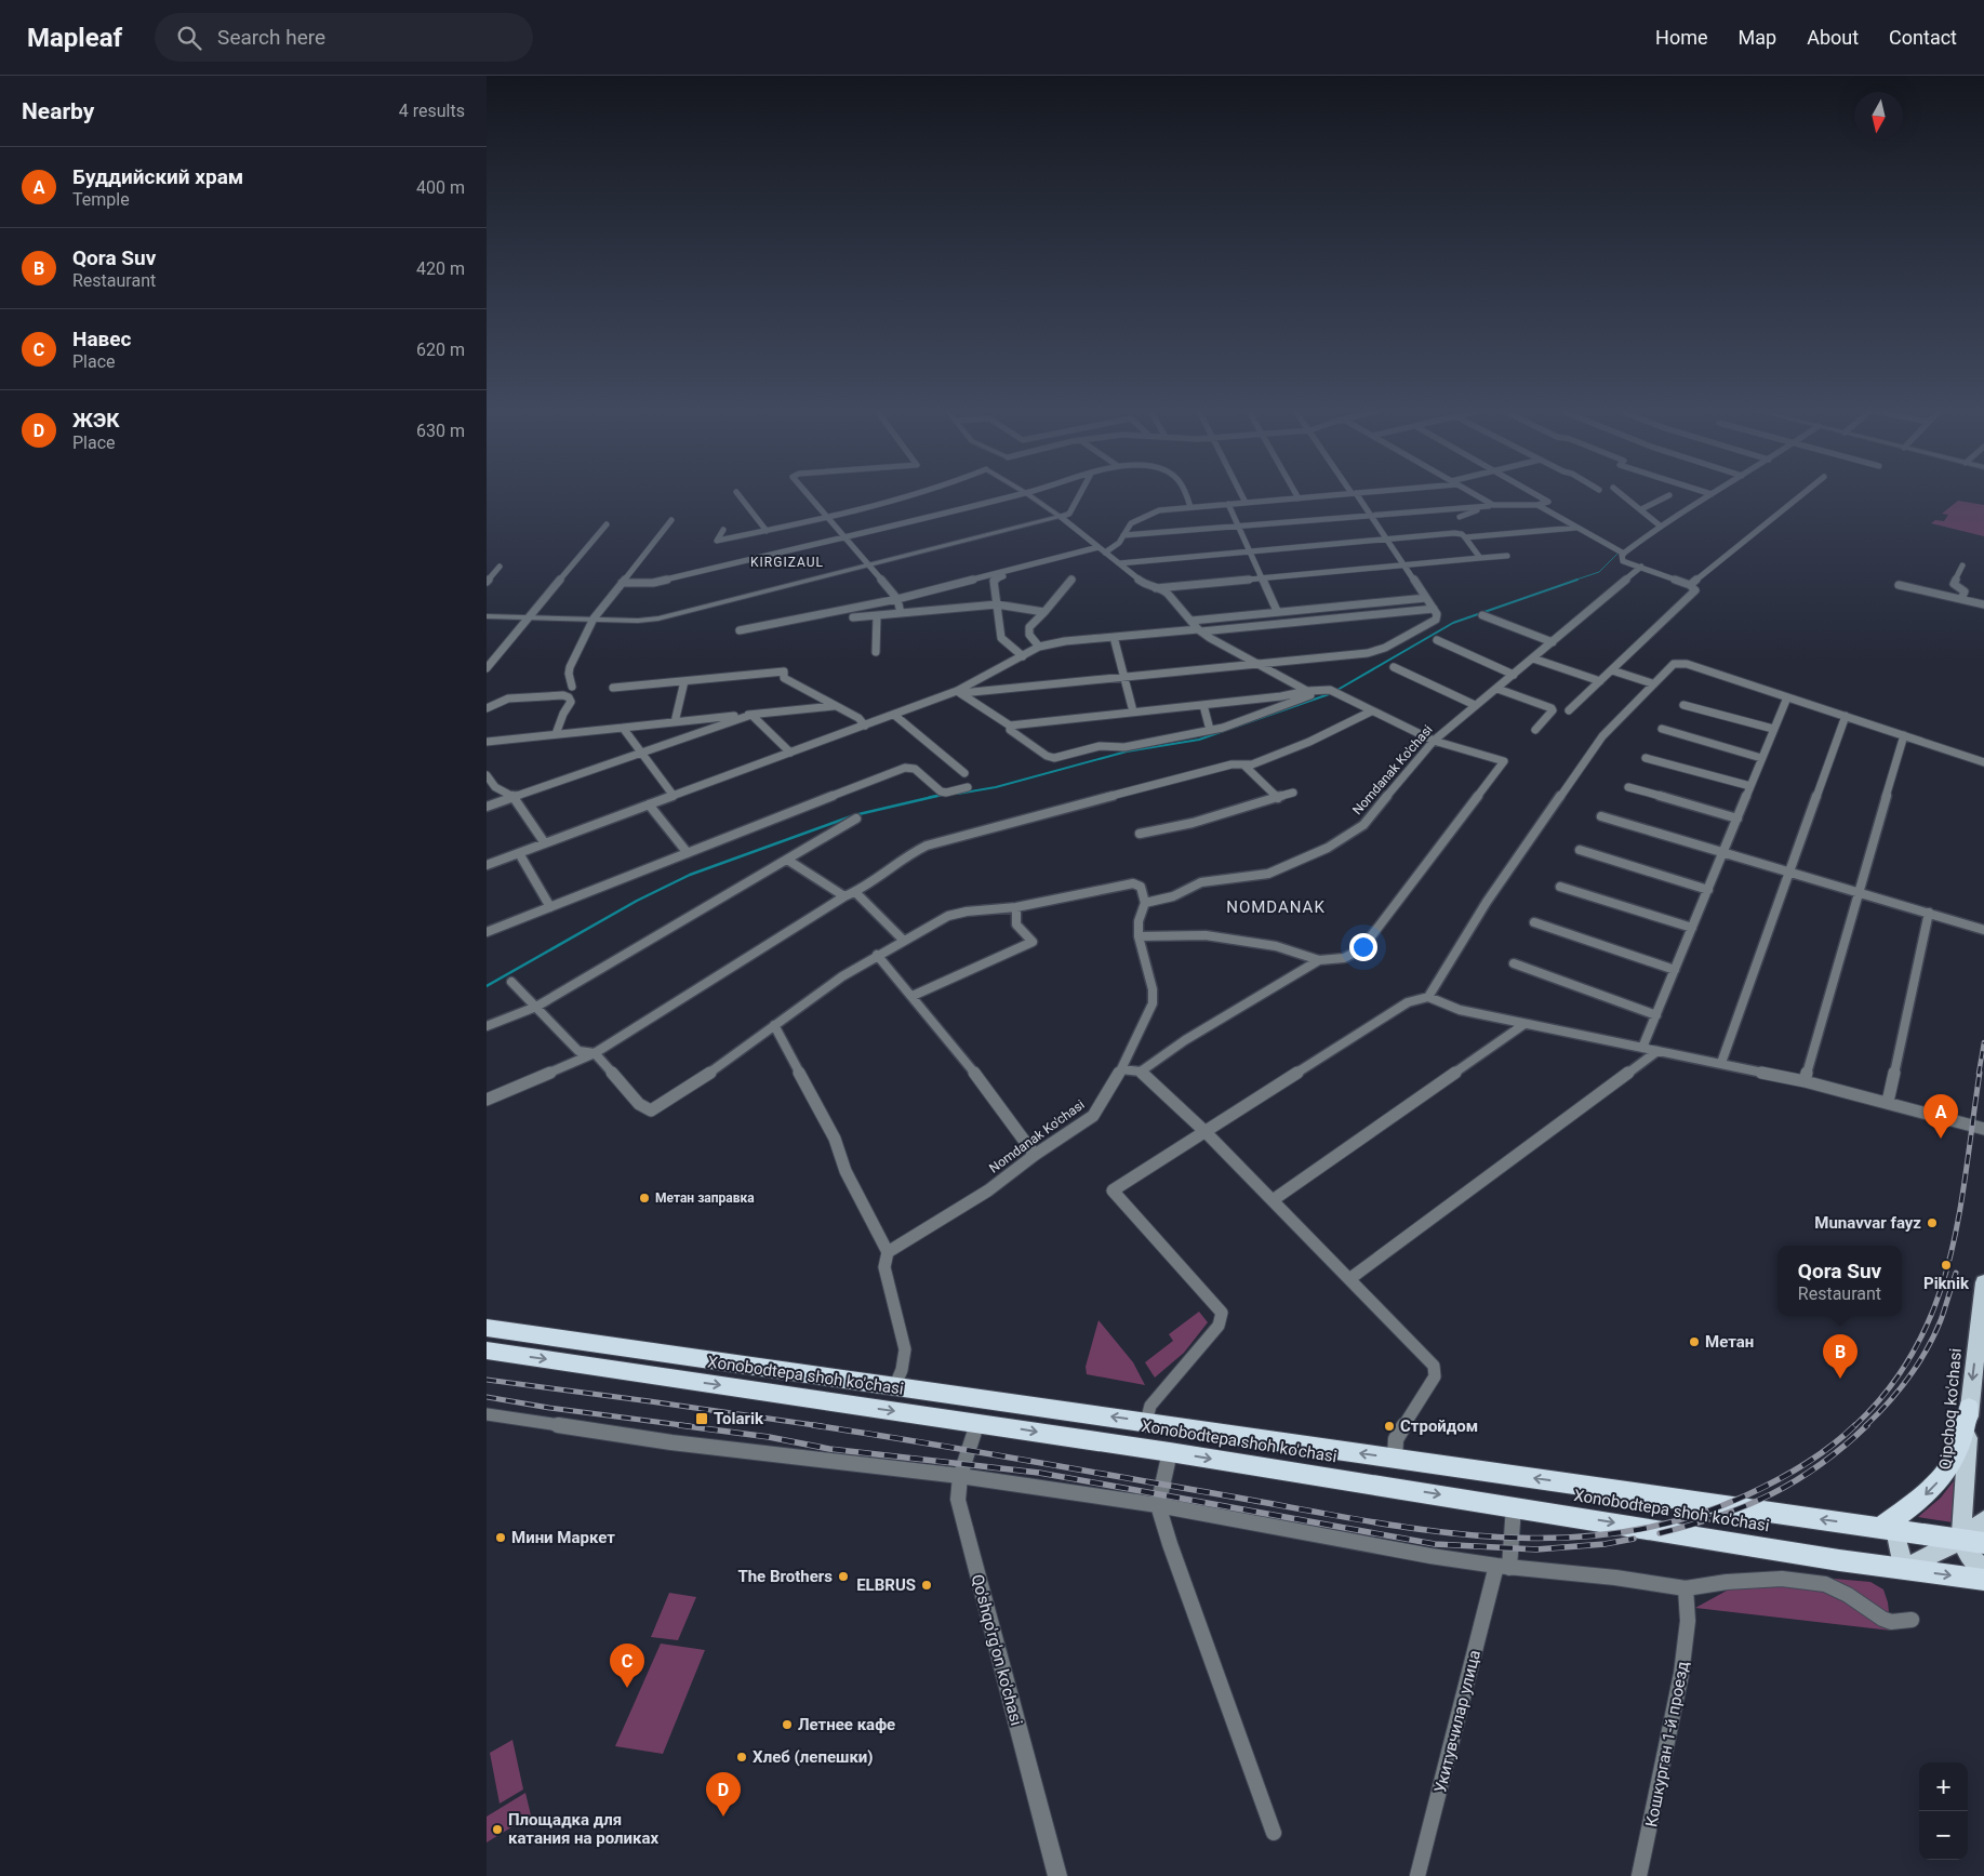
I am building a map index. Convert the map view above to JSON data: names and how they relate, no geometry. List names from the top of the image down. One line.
{"streets":{"highway":["Xonobodtepa shoh ko'chasi"],"main road":["Qipchoq ko'chasi"],"street":["Nomdanak Ko'chasi","Qo'shqo'rg'on ko'chasi","Укитувчилар улица","Кошкурган 1-й проезд"]},"crossings":[["Xonobodtepa shoh ko'chasi","Qipchoq ko'chasi"],["Xonobodtepa shoh ko'chasi","Qo'shqo'rg'on ko'chasi"],["Xonobodtepa shoh ko'chasi","Укитувчилар улица"]],"one_way":["Qipchoq ko'chasi"],"districts":["KIRGIZAUL","NOMDANAK"],"places":{"other":["Метан заправка","Munavvar fayz","Piknik","Метан","Стройдом","Мини Маркет","The Brothers","ELBRUS","Летнее кафе","Хлеб (лепешки)","Площадка для катания на роликах"],"transit":["Tolarik"]},"north":"bottom","page":{"header":"Mapleaf","search":"Search here","nav":["Home","Map","About","Contact"],"heading":["Nearby","4 results"],"list":[{"mark":"A","name":"Буддийский храм","note":"Temple","value":"400 m"},{"mark":"B","name":"Qora Suv","note":"Restaurant","value":"420 m"},{"mark":"C","name":"Навес","note":"Place","value":"620 m"},{"mark":"D","name":"ЖЭК","note":"Place","value":"630 m"}],"pins":["A","B","C","D"],"popup":["Qora Suv","Restaurant"],"map_buttons":["+","−"]}}
